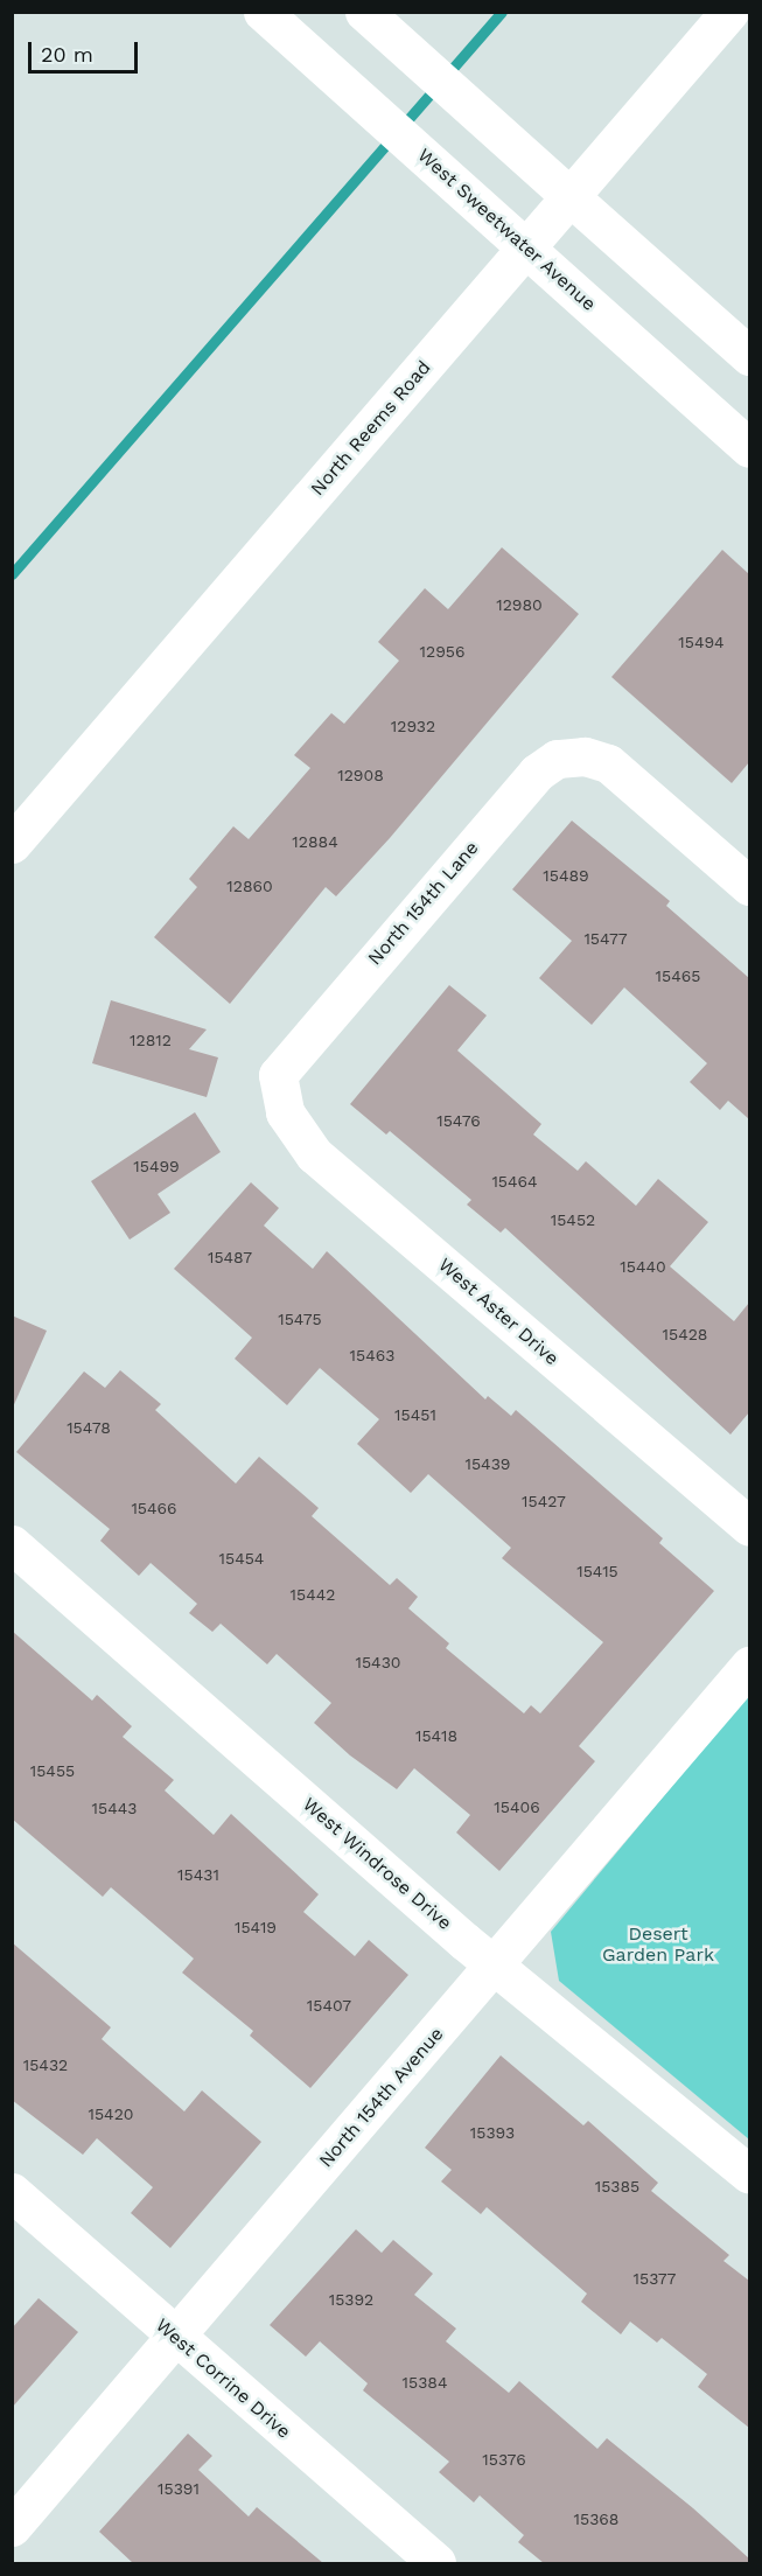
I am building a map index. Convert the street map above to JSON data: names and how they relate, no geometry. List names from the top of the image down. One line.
{"streets":{"street":["West Sweetwater Avenue","North Reems Road","North 154th Lane","West Aster Drive","West Windrose Drive","North 154th Avenue","West Corrine Drive"]},"crossings":[["West Sweetwater Avenue","North Reems Road"],["North 154th Lane","West Aster Drive"],["West Windrose Drive","North 154th Avenue"],["North 154th Avenue","West Corrine Drive"]],"parks":["Desert Garden Park"],"house_numbers":["12980","15494","12956","12932","12908","12884","15489","12860","15477","15465","12812","15476","15499","15464","15452","15487","15440","15475","15428","15463","15451","15478","15439","15427","15466","15454","15415","15442","15430","15418","15455","15406","15443","15431","15419","15407","15432","15420","15393","15385","15377","15392","15384","15376","15391","15368"],"scale_bar":"20 m"}
